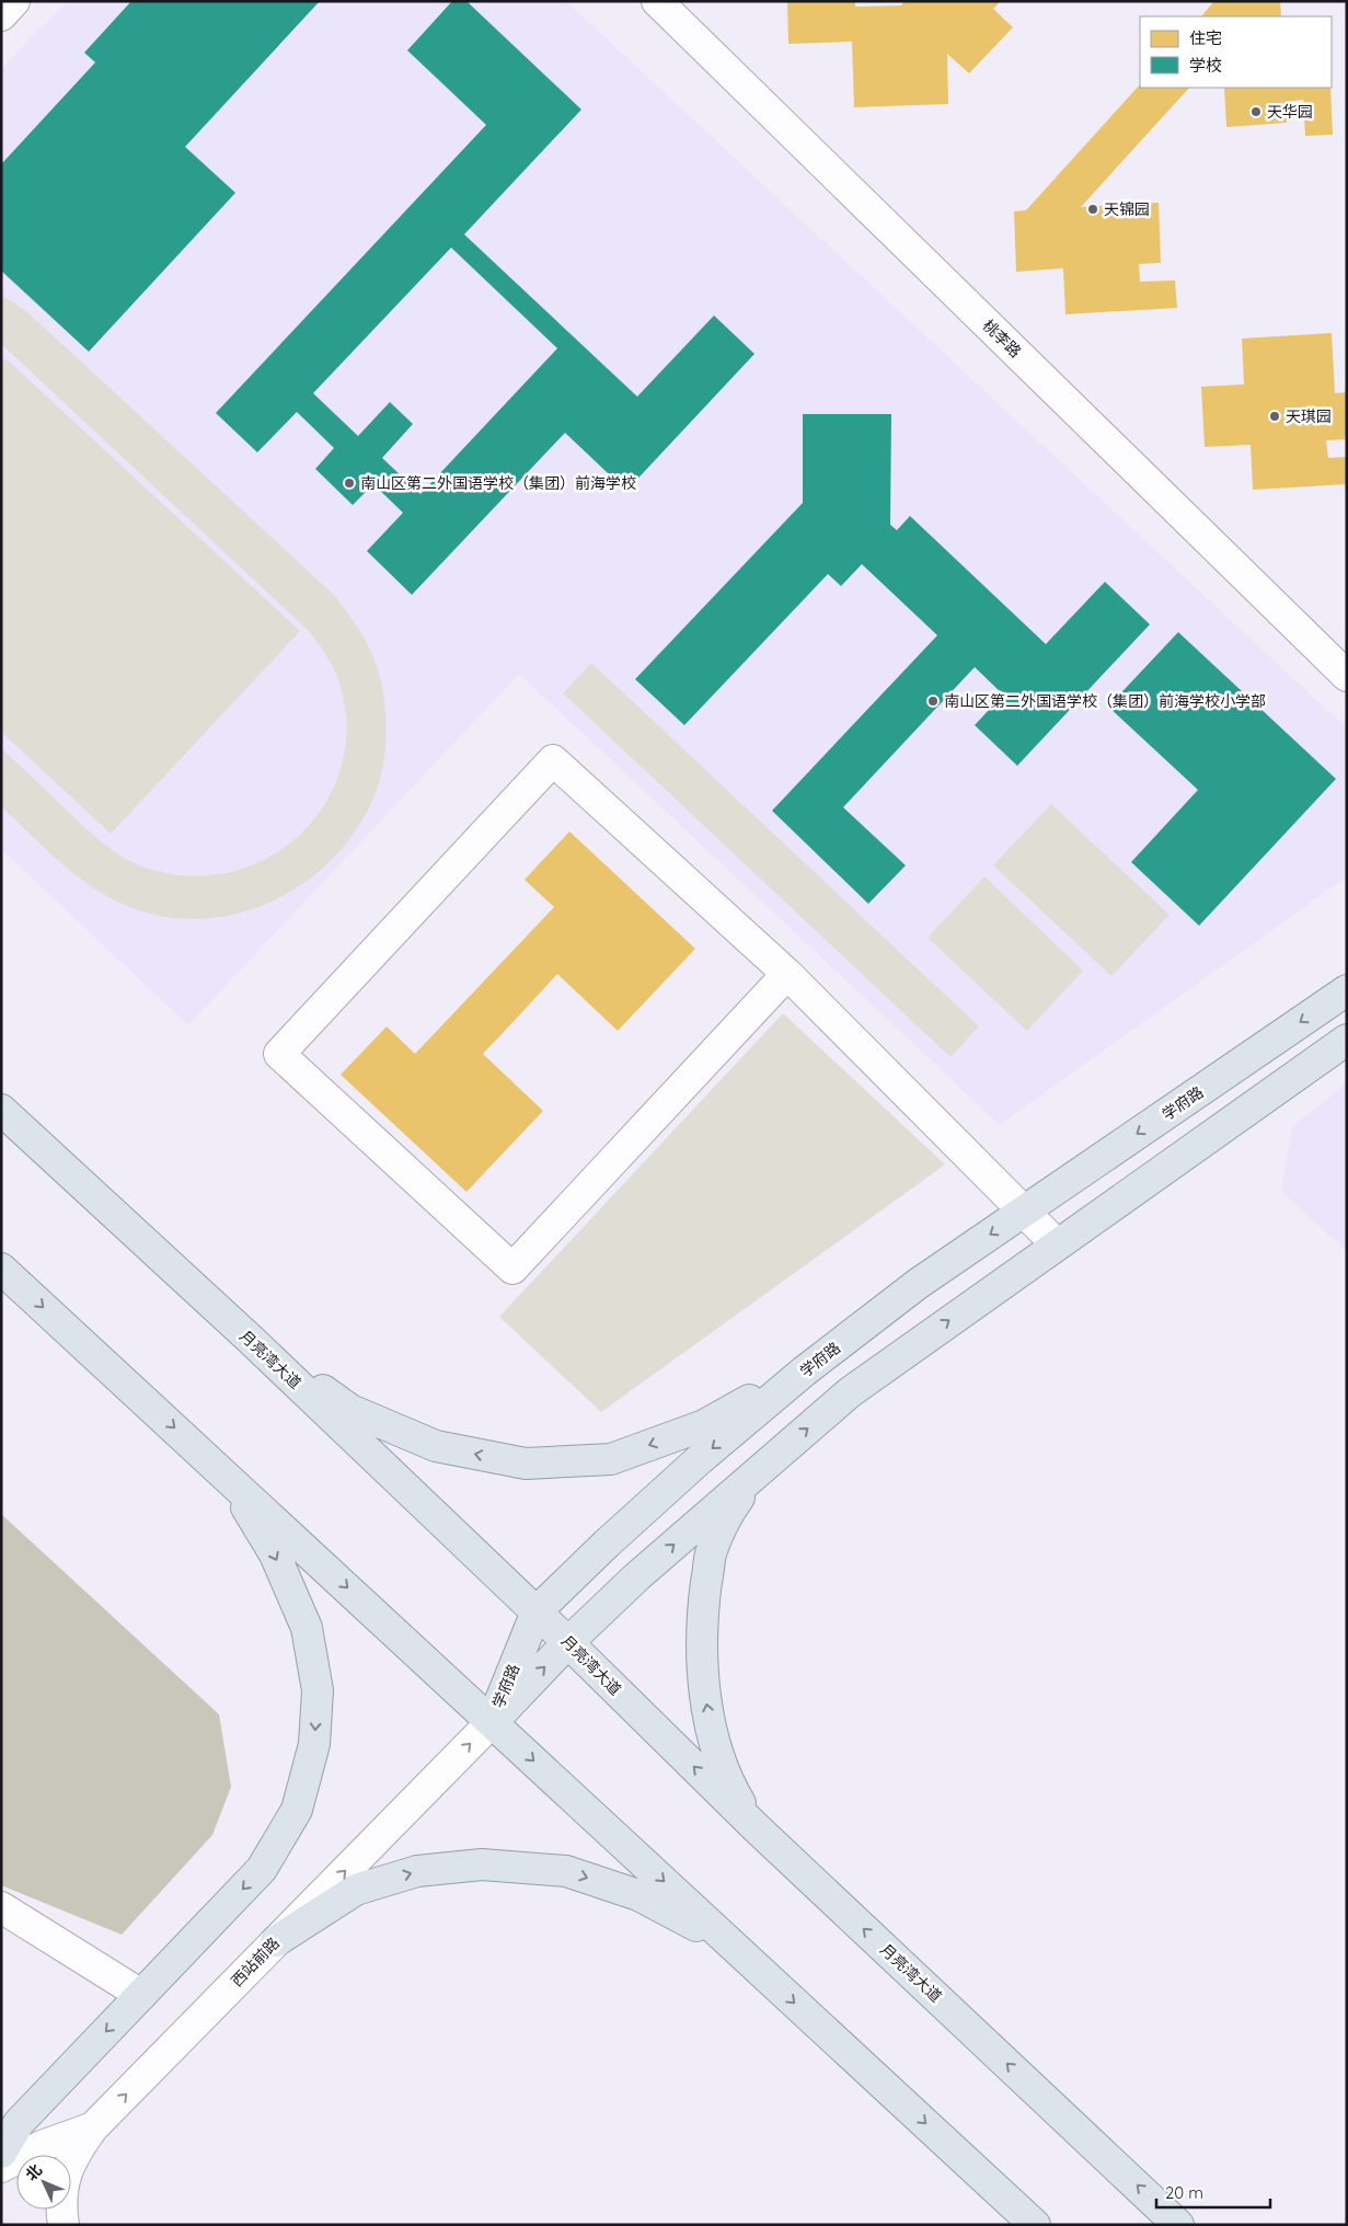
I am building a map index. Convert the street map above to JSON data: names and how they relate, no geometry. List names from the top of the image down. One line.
{"streets":{"main road":["学府路","月亮湾大道"],"street":["桃李路","西站前路"]},"crossings":[["学府路","月亮湾大道"],["学府路","西站前路"]],"one_way":["西站前路"],"places":["天华园","天锦园","天琪园","南山区第二外国语学校（集团）前海学校","南山区第二外国语学校（集团）前海学校小学部"],"legend":["住宅","学校"],"scale_bar":"20 m","north":"top left"}
